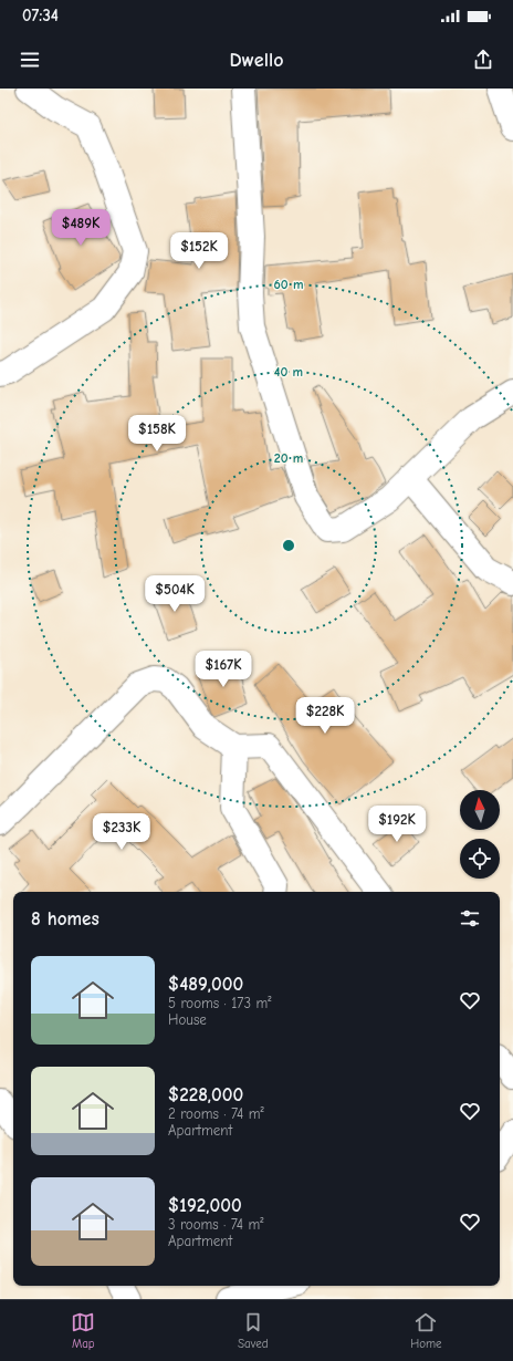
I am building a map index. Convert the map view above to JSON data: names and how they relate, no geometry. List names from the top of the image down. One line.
{"north":"top","page":{"status":"07:34","header":"Dwello","price":["$489K","$152K","$158K","$504K","$167K","$228K","$192K","$233K"],"heading":"8 homes","list":[{"name":"$489,000","note":"5 rooms · 173 m² · House"},{"name":"$228,000","note":"2 rooms · 74 m² · Apartment"},{"name":"$192,000","note":"3 rooms · 74 m² · Apartment"}],"tabs":["Map","Saved","Home"]},"rings":["60 m","40 m","20 m"]}
